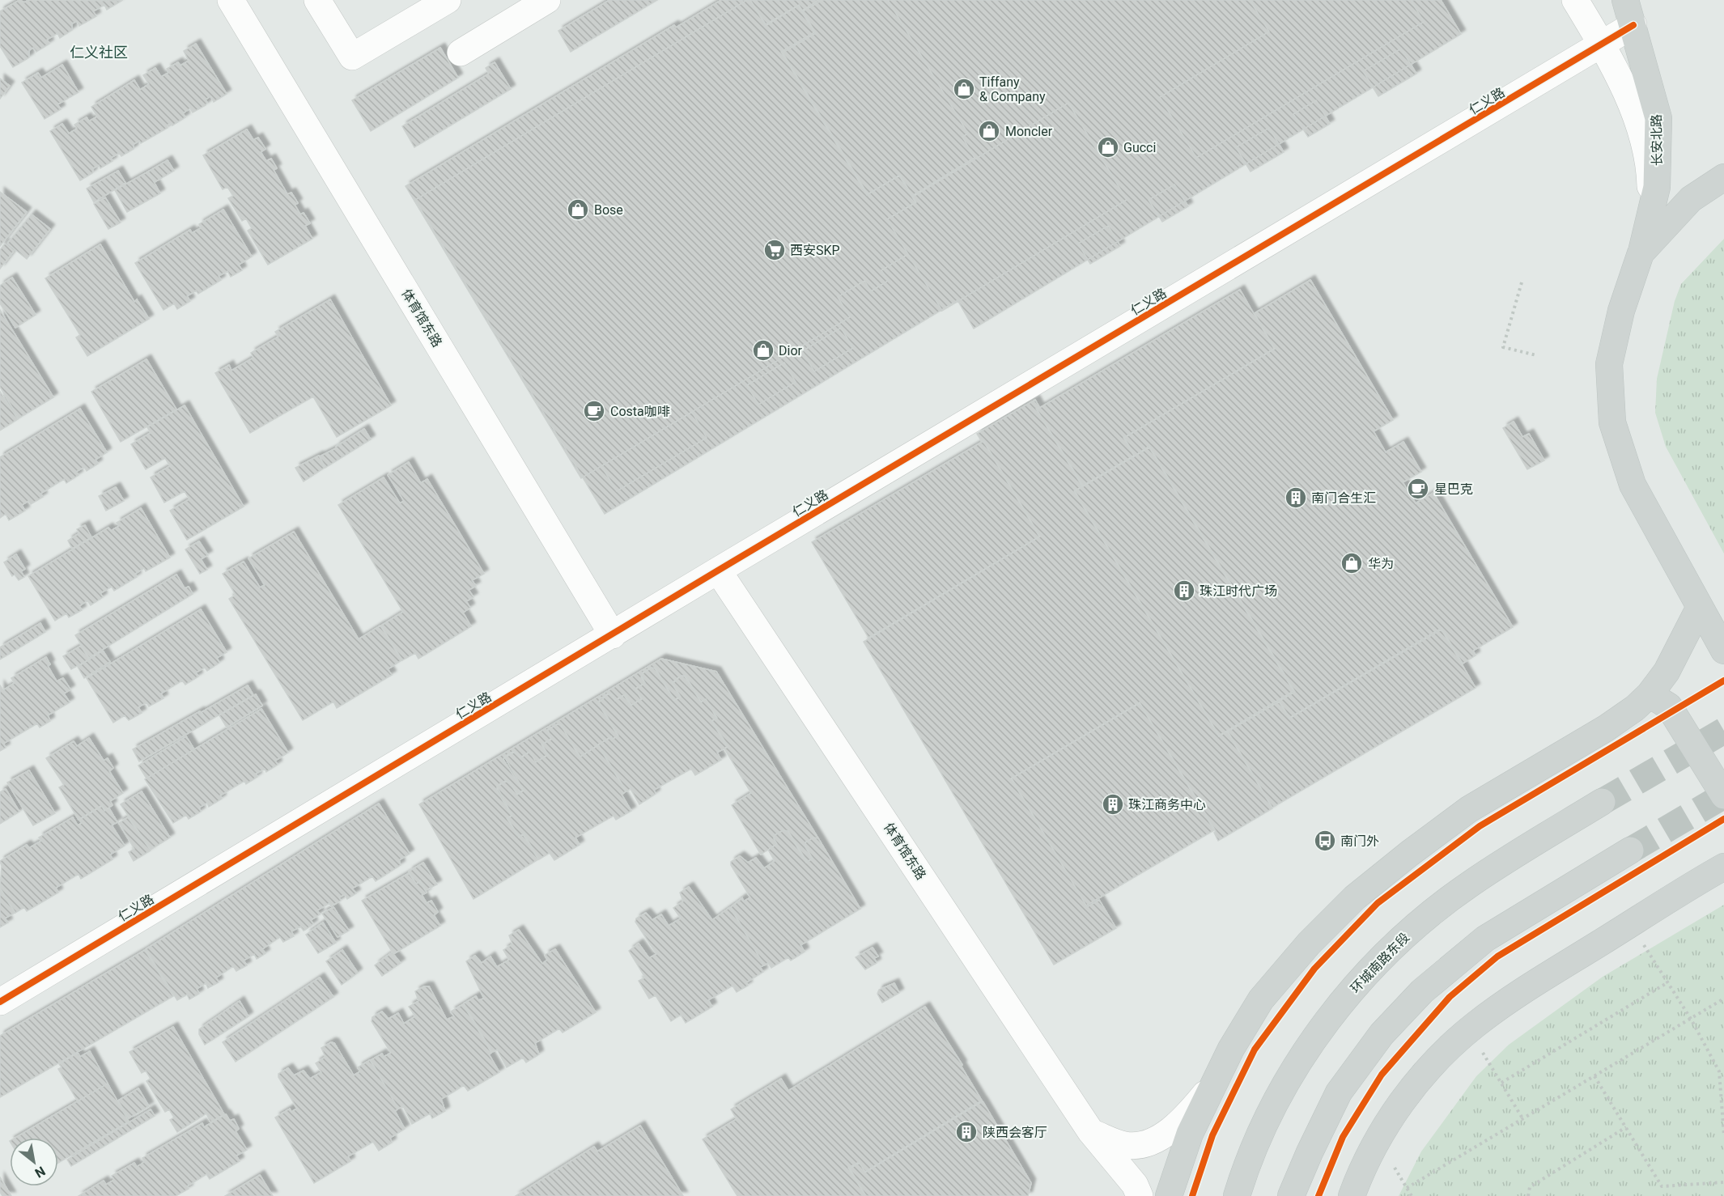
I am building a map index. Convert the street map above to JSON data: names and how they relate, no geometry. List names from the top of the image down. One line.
{"streets":{"main road":["长安北路","环城南路东段"],"street":["仁义路","体育馆东路"]},"crossings":[["仁义路","长安北路"],["仁义路","体育馆东路"]],"districts":["仁义社区"],"places":{"shop":["Tiffany & Company","Moncler","Gucci","Bose","Dior","华为"],"supermarket":["西安SKP"],"cafe":["Costa咖啡","星巴克"],"building":["南门合生汇","珠江时代广场","珠江商务中心","陕西会客厅"],"bus stop":["南门外"]},"north":"bottom right"}
